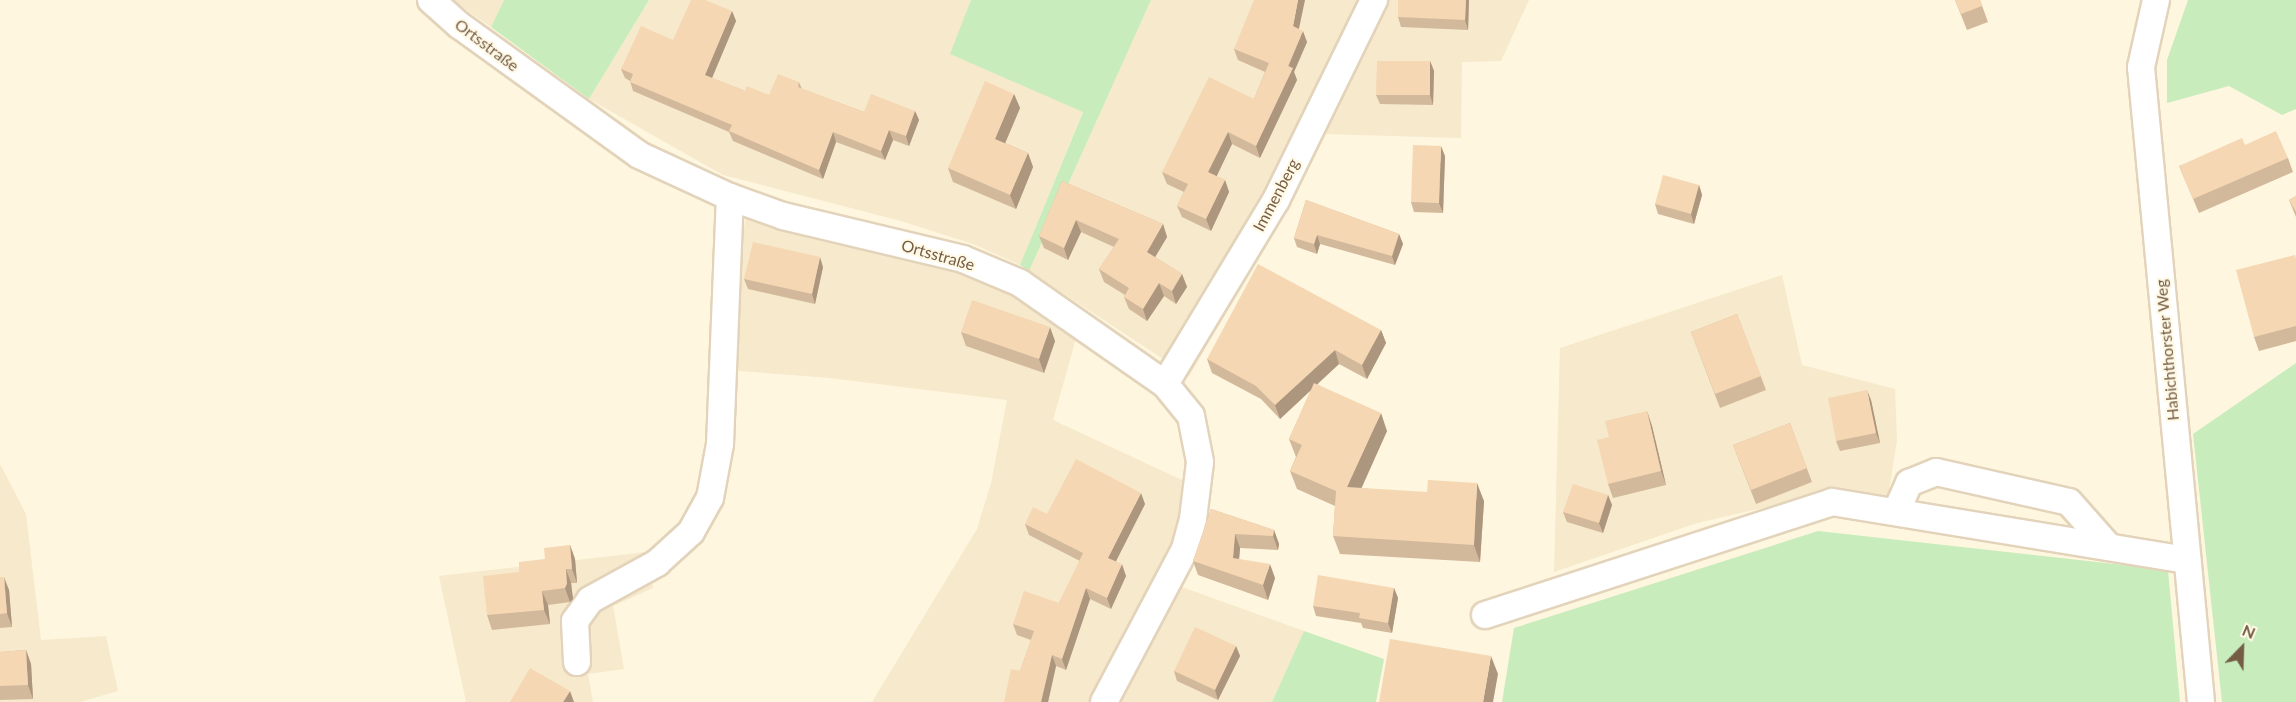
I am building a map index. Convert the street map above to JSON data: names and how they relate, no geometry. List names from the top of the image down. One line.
{"streets":{"street":["Ortsstraße","Immenberg","Habichthorster Weg"]},"crossings":[["Ortsstraße","Immenberg"]],"north":"top right"}
